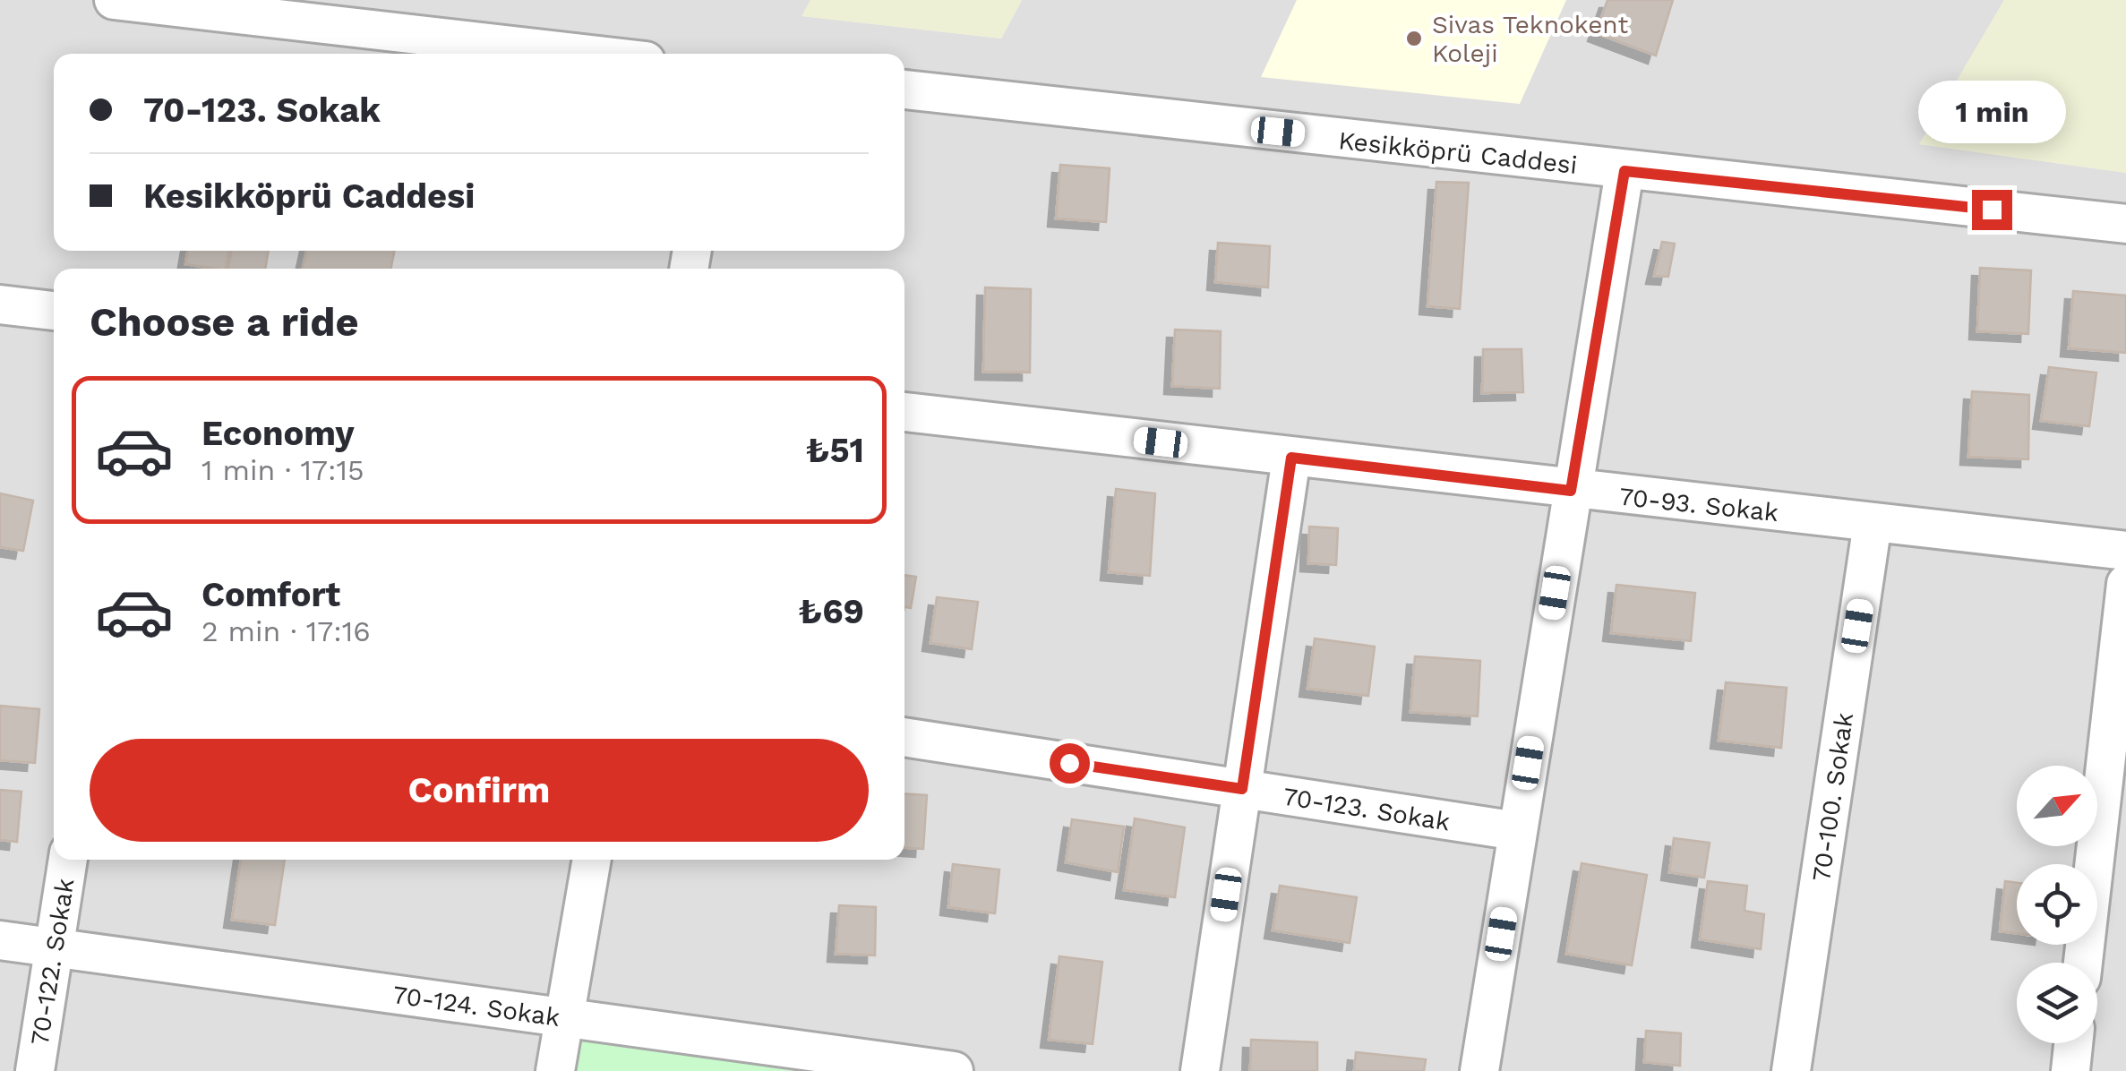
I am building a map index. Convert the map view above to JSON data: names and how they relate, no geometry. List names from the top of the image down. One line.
{"streets":{"street":["Kesikköprü Caddesi","70-93. Sokak","70-100. Sokak","70-123. Sokak","70-122. Sokak","70-124. Sokak"]},"crossings":[["70-93. Sokak","70-100. Sokak"],["70-122. Sokak","70-124. Sokak"]],"places":["Sivas Teknokent Koleji"],"north":"top right","page":{"banner":["70-123. Sokak","Kesikköprü Caddesi"],"bubble":"1 min","heading":"Choose a ride","list":[{"name":"Economy","note":"1 min · 17:15","value":"₺51"},{"name":"Comfort","note":"2 min · 17:16","value":"₺69"}],"buttons":"Confirm"}}
